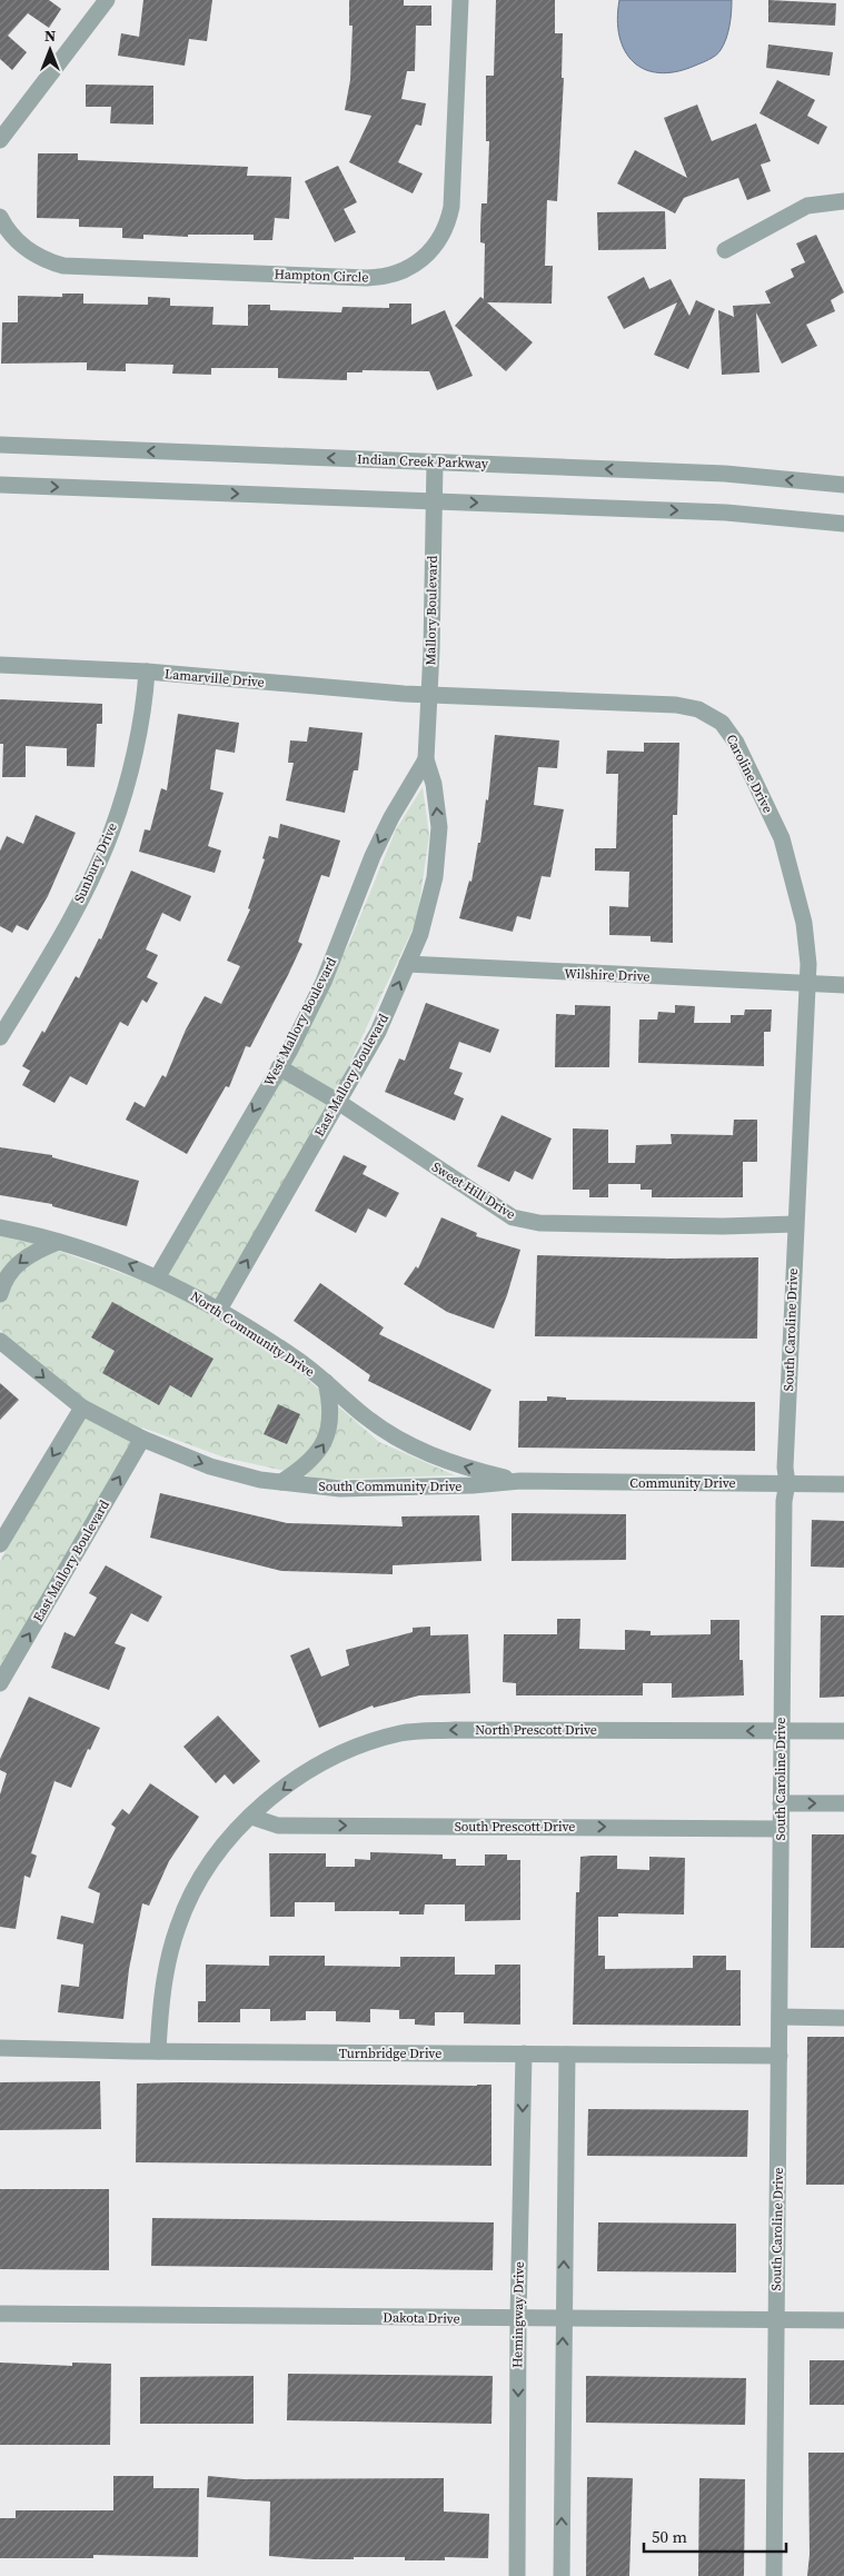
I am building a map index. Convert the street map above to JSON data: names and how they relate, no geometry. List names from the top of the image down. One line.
{"streets":{"street":["Hampton Circle","Indian Creek Parkway","Mallory Boulevard","Lamarville Drive","Caroline Drive","Sunbury Drive","Wilshire Drive","West Mallory Boulevard","East Mallory Boulevard","Sweet Hill Drive","South Caroline Drive","North Community Drive","Community Drive","South Community Drive","North Prescott Drive","South Prescott Drive","Turnbridge Drive","Hemingway Drive","Dakota Drive"]},"crossings":[["Indian Creek Parkway","Mallory Boulevard"],["Mallory Boulevard","Lamarville Drive"],["Mallory Boulevard","Caroline Drive"],["Mallory Boulevard","West Mallory Boulevard"],["Mallory Boulevard","East Mallory Boulevard"],["Lamarville Drive","Caroline Drive"],["Lamarville Drive","Sunbury Drive"],["Caroline Drive","Wilshire Drive"],["Caroline Drive","South Caroline Drive"],["Wilshire Drive","East Mallory Boulevard"],["Wilshire Drive","South Caroline Drive"],["West Mallory Boulevard","East Mallory Boulevard"],["West Mallory Boulevard","Sweet Hill Drive"],["West Mallory Boulevard","North Community Drive"],["East Mallory Boulevard","Sweet Hill Drive"],["East Mallory Boulevard","North Community Drive"],["East Mallory Boulevard","South Community Drive"],["Sweet Hill Drive","South Caroline Drive"],["South Caroline Drive","Community Drive"],["South Caroline Drive","North Prescott Drive"],["South Caroline Drive","South Prescott Drive"],["South Caroline Drive","Turnbridge Drive"],["South Caroline Drive","Dakota Drive"],["North Community Drive","Community Drive"],["North Community Drive","South Community Drive"],["Community Drive","South Community Drive"],["North Prescott Drive","South Prescott Drive"],["North Prescott Drive","Turnbridge Drive"],["Turnbridge Drive","Hemingway Drive"],["Hemingway Drive","Dakota Drive"]],"one_way":["West Mallory Boulevard","East Mallory Boulevard","North Community Drive","South Community Drive","North Prescott Drive","South Prescott Drive"],"scale_bar":"50 m","north":"top"}
